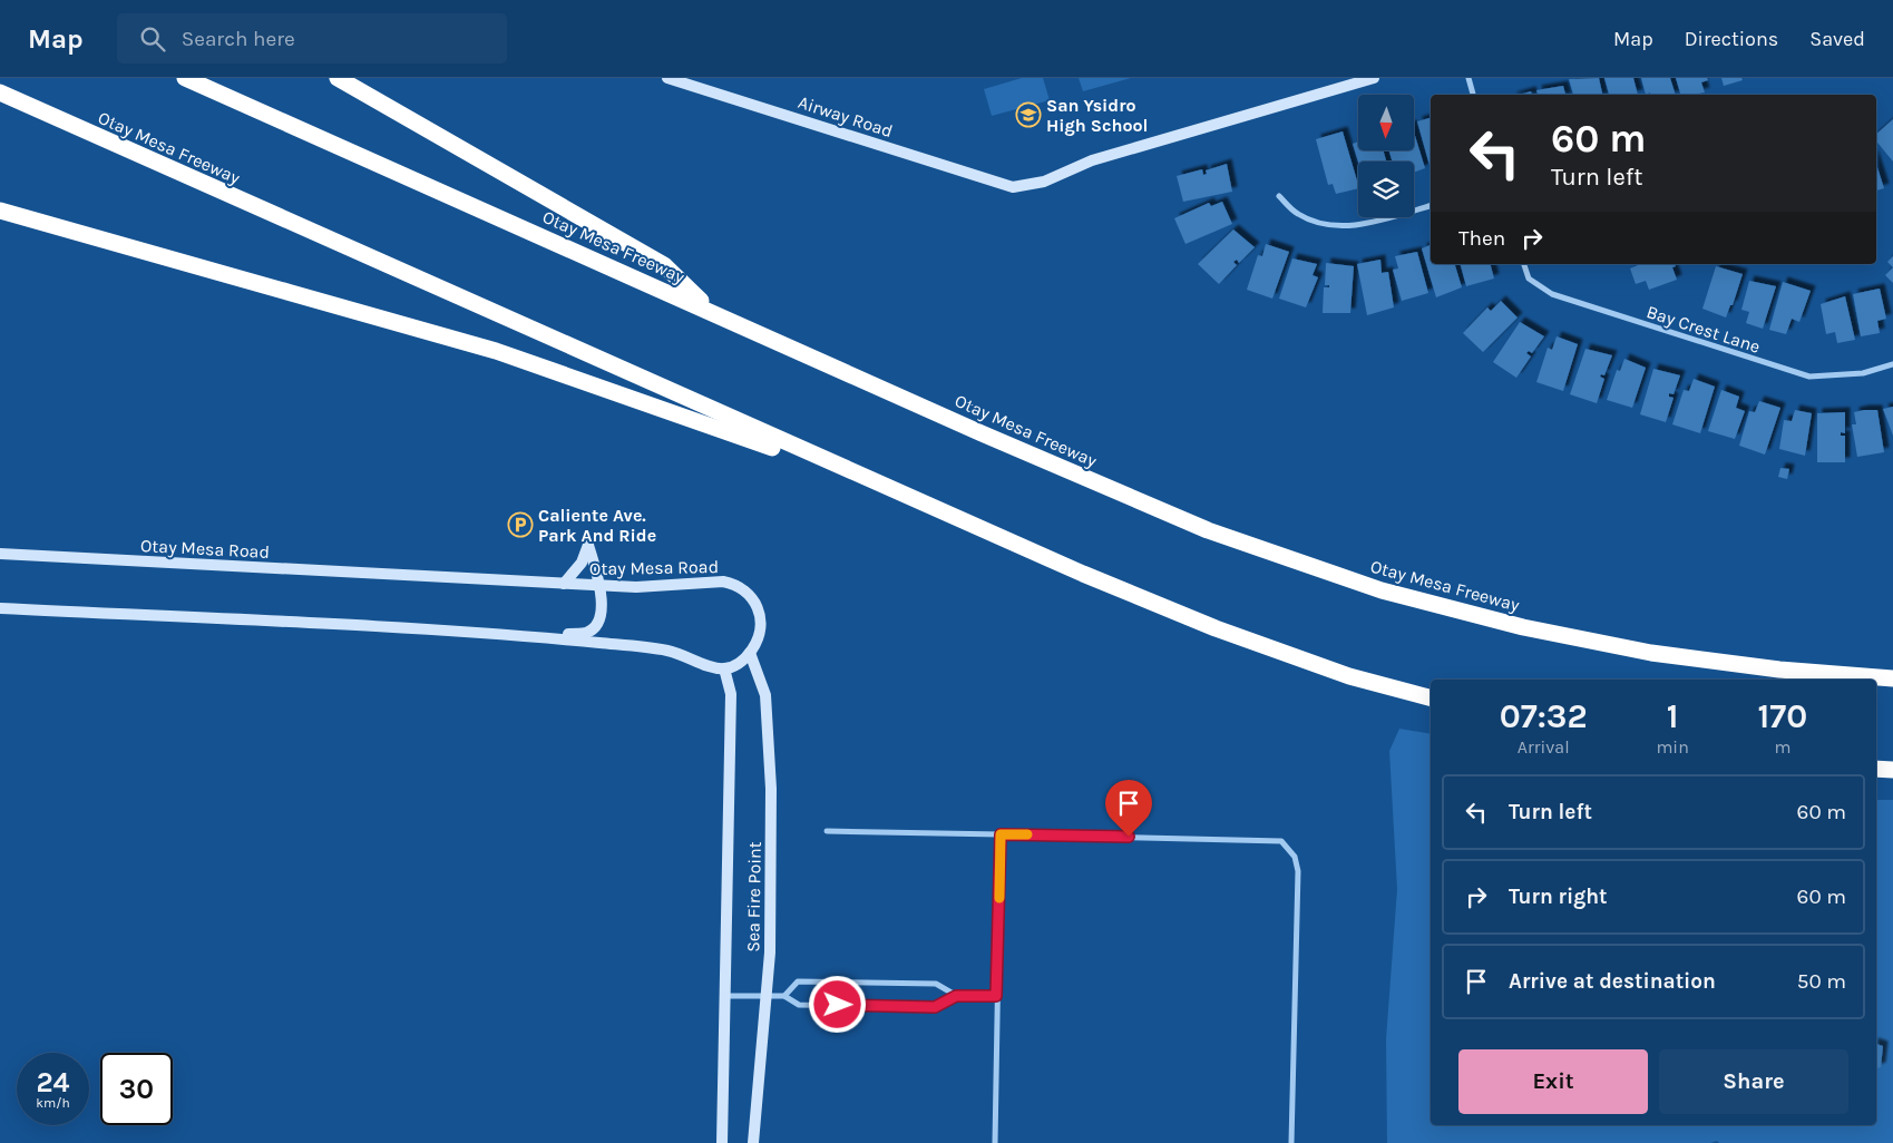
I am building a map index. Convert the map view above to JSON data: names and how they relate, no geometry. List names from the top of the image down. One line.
{"streets":{"highway":["Otay Mesa Freeway"],"street":["Airway Road","Bay Crest Lane","Otay Mesa Road","Sea Fire Point"]},"crossings":[["Otay Mesa Road","Sea Fire Point"]],"places":{"school or university":["San Ysidro High School"],"parking":["Caliente Ave. Park And Ride"]},"north":"bottom","page":{"header":"Map","search":"Search here","nav":["Map","Directions","Saved"],"turn":["60 m","Turn left"],"then":"Then","eta":["07:32","Arrival","1","min","170","m"],"list":[{"name":"Turn left","value":"60 m"},{"name":"Turn right","value":"60 m"},{"name":"Arrive at destination","value":"50 m"}],"buttons":["Exit","Share"],"speed":"24 km/h","limit":"30"}}
